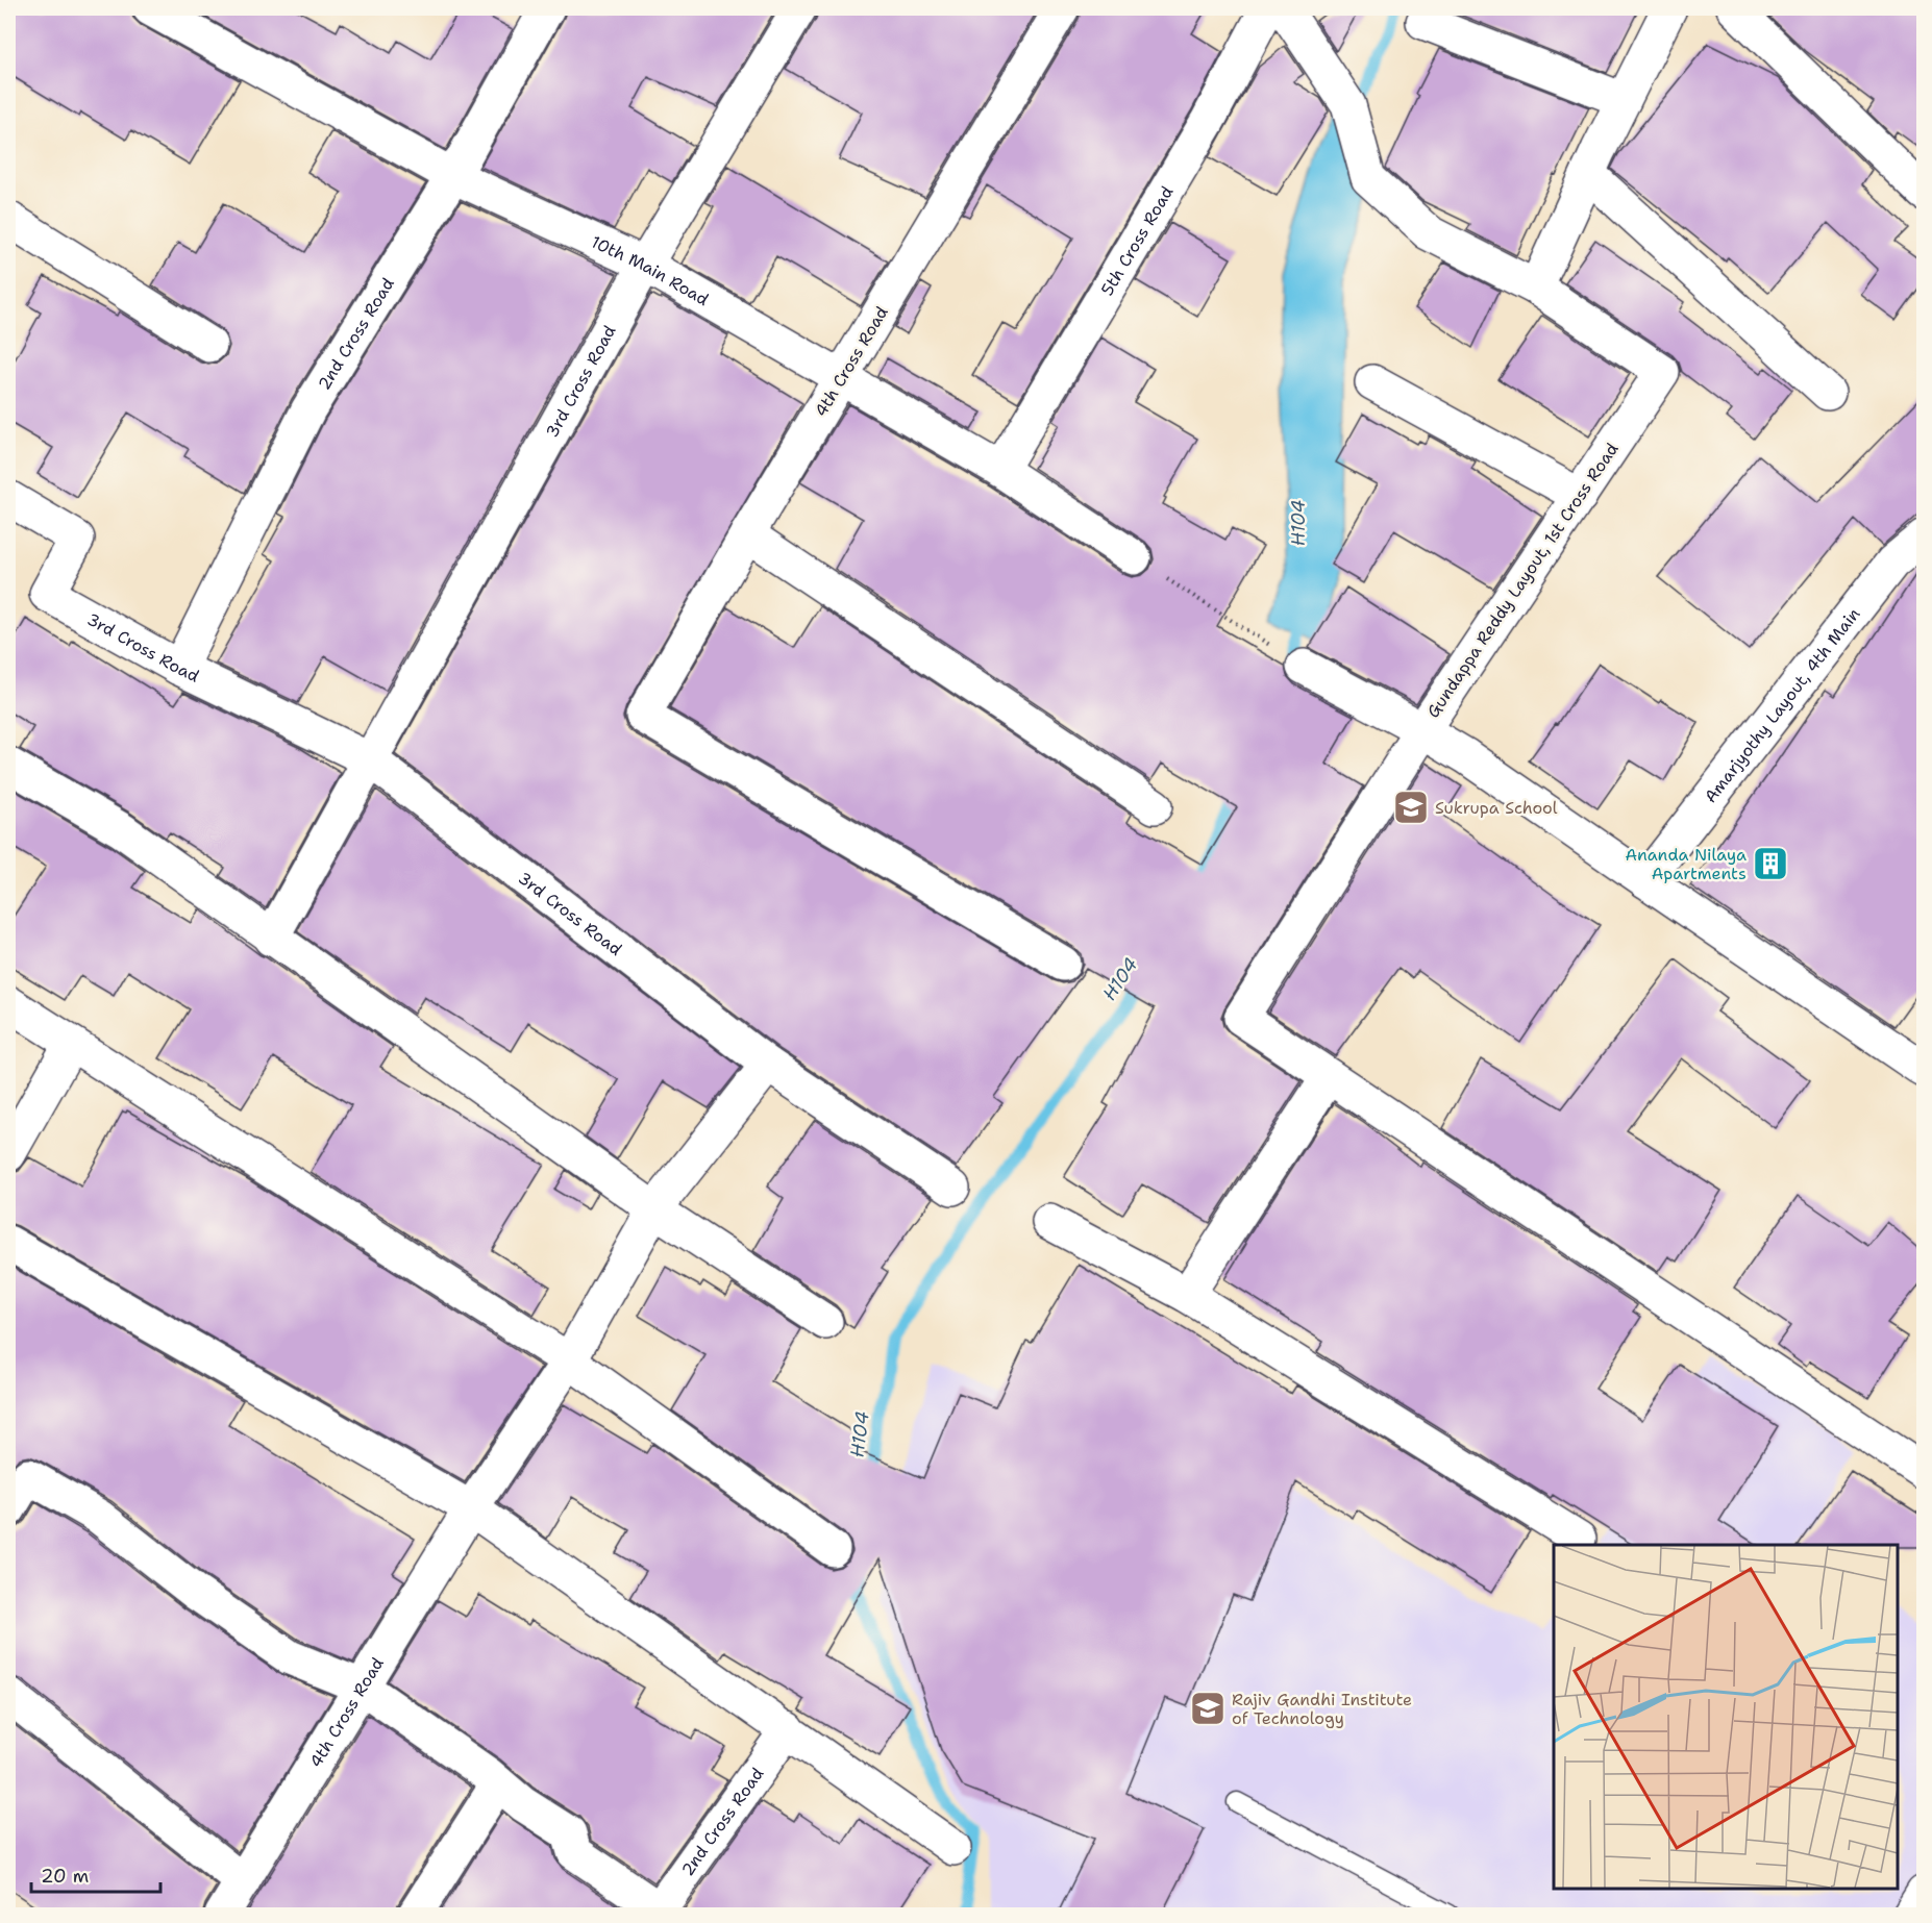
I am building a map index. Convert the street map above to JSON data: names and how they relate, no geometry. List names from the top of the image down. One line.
{"streets":{"street":["5th Cross Road","10th Main Road","2nd Cross Road","4th Cross Road","3rd Cross Road","Gundappa Reddy Layout, 1st Cross Road","Amarjyothy Layout, 4th Main"]},"crossings":[["5th Cross Road","10th Main Road"],["10th Main Road","2nd Cross Road"],["10th Main Road","4th Cross Road"],["10th Main Road","3rd Cross Road"],["2nd Cross Road","3rd Cross Road"],["4th Cross Road","3rd Cross Road"],["Gundappa Reddy Layout, 1st Cross Road","Amarjyothy Layout, 4th Main"]],"water":["H104"],"places":{"school or university":["Sukrupa School","Rajiv Gandhi Institute of Technology"],"building":["Ananda Nilaya Apartments"]},"scale_bar":"20 m"}
